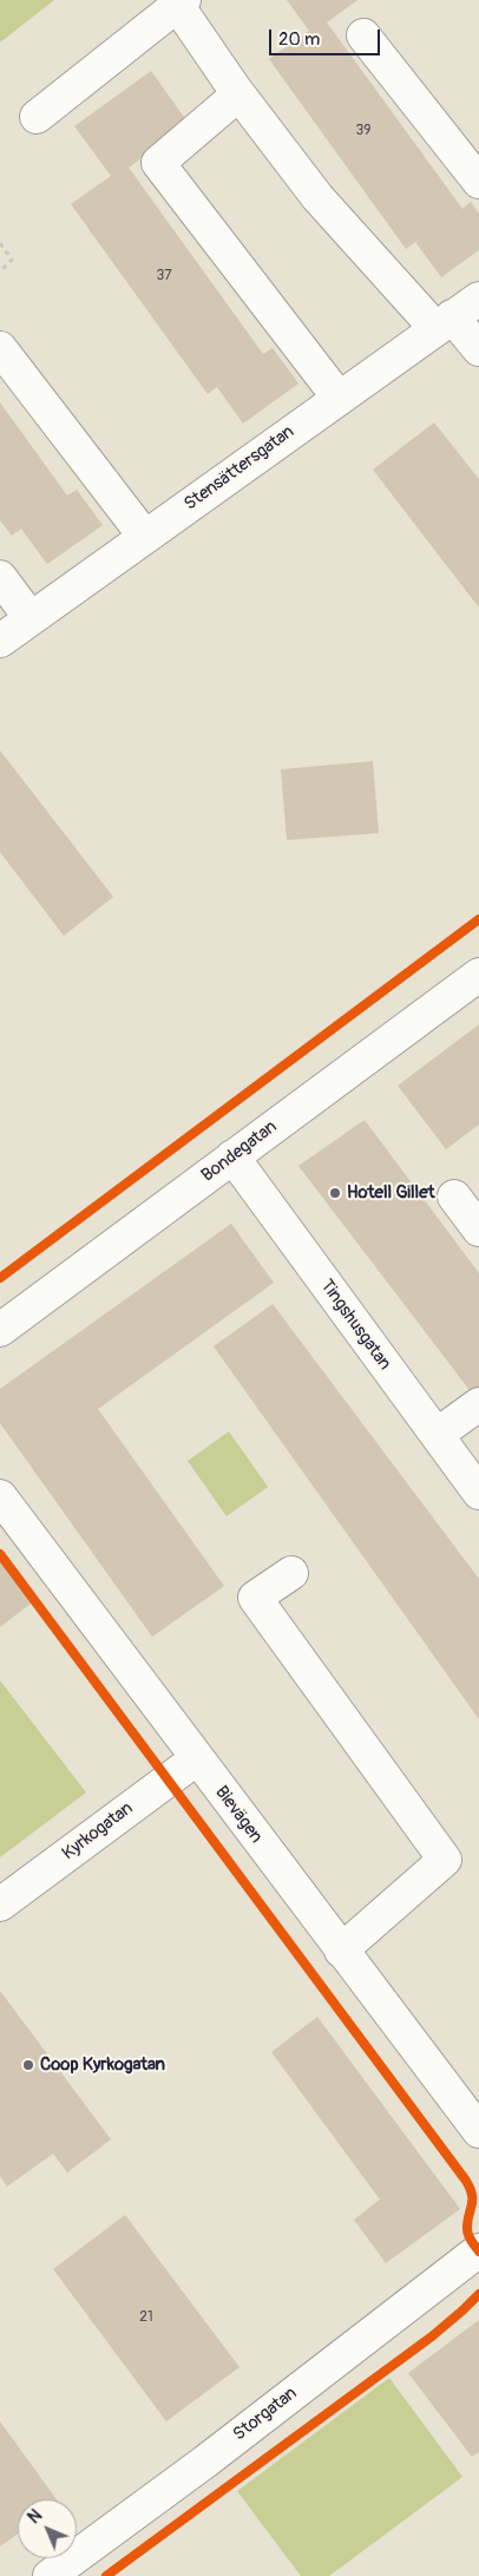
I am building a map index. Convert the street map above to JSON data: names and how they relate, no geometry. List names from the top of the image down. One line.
{"streets":{"street":["Stensättersgatan","Bondegatan","Tingshusgatan","Bievägen","Kyrkogatan","Storgatan"]},"crossings":[["Bondegatan","Tingshusgatan"],["Bievägen","Kyrkogatan"]],"places":["Hotell Gillet","Coop Kyrkogatan"],"house_numbers":["39","37","21"],"scale_bar":"20 m","north":"top left"}
